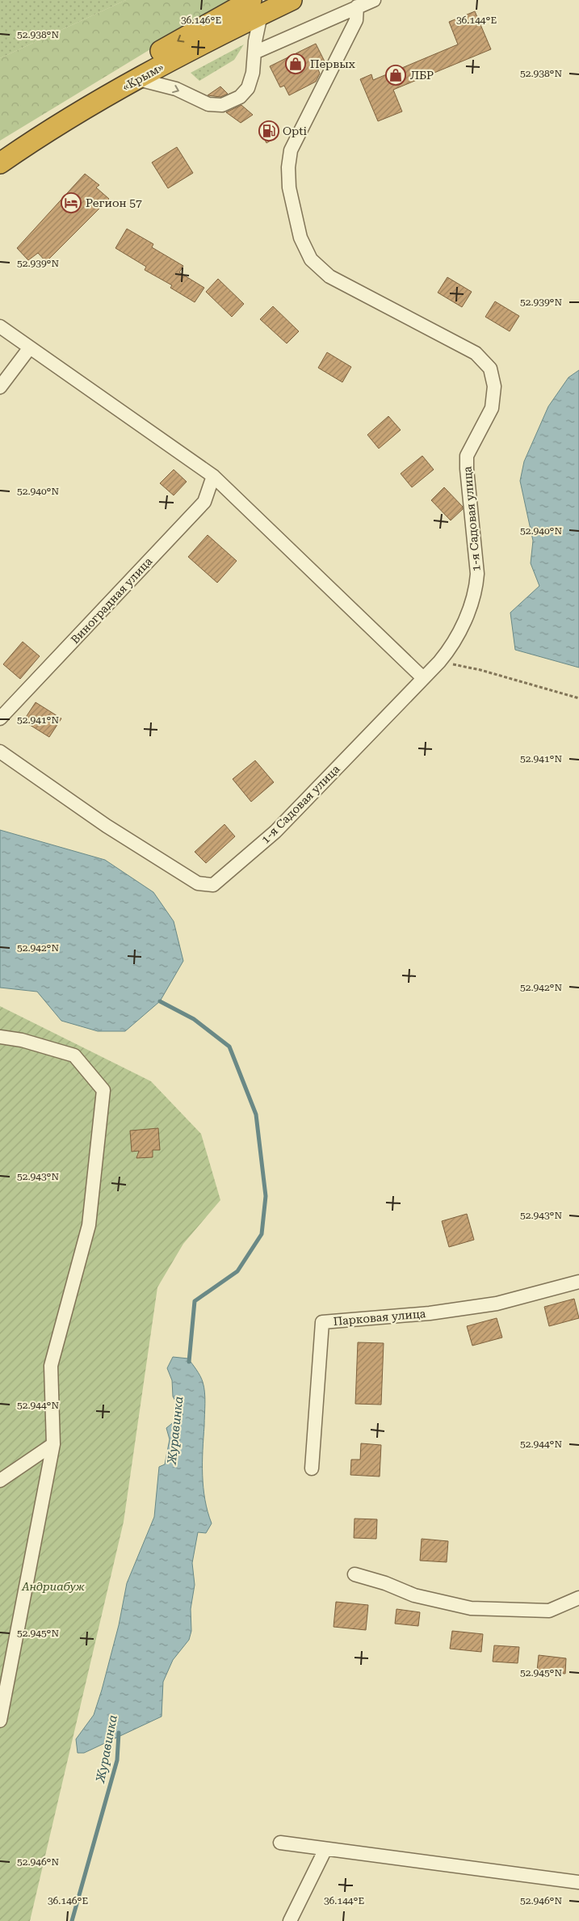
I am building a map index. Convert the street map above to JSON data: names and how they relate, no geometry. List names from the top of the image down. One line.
{"streets":{"highway":["«Крым»"],"street":["1-я Садовая улица","Виноградная улица","Парковая улица"]},"water":["Журавинка"],"parks":["Андриабуж"],"places":{"shop":["Первых","ЛБР"],"fuel station":["Opti"],"hotel":["Регион 57"]},"coordinates":["36.146°E","36.144°E","52.938°N","52.939°N","52.940°N","52.941°N","52.942°N","52.943°N","52.944°N","52.945°N","52.946°N"]}
